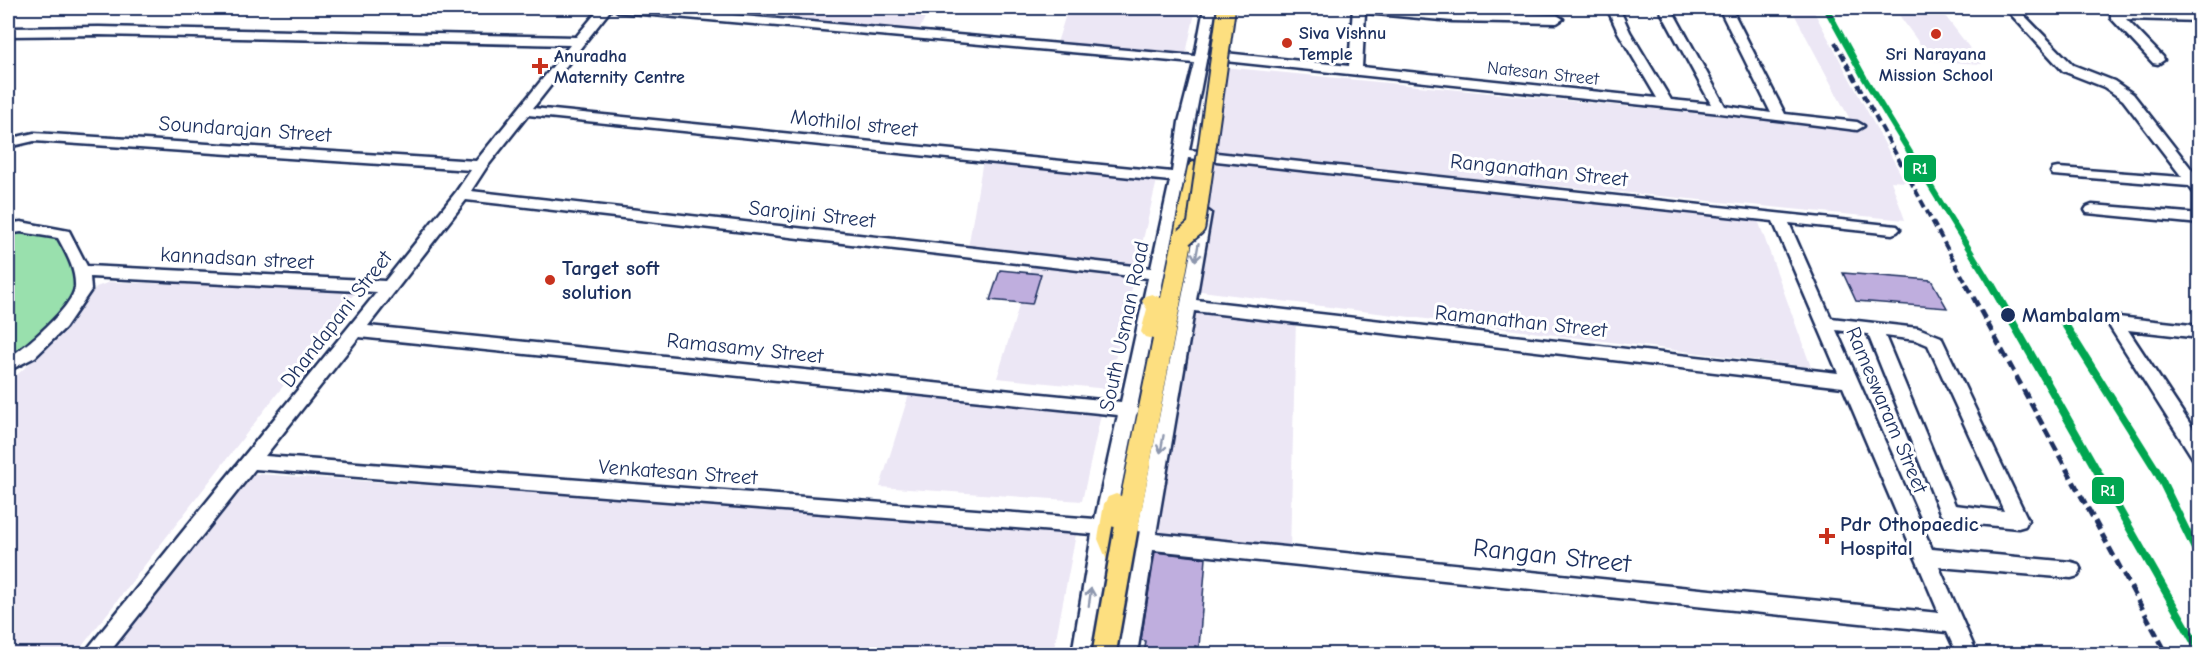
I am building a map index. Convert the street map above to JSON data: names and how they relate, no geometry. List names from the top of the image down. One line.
{"streets":{"main road":["South Usman Road"],"street":["Natesan Street","Mothilol street","Soundarajan Street","Ranganathan Street","Sarojini Street","kannadsan street","Dhandapani Street","Ramanathan Street","Ramasamy Street","Rameswaram Street","Venkatesan Street","Rangan Street"]},"crossings":[["Natesan Street","South Usman Road"],["Mothilol street","Dhandapani Street"],["Mothilol street","South Usman Road"],["Soundarajan Street","Dhandapani Street"],["Ranganathan Street","South Usman Road"],["Ranganathan Street","Rameswaram Street"],["Sarojini Street","Dhandapani Street"],["Sarojini Street","South Usman Road"],["kannadsan street","Dhandapani Street"],["Dhandapani Street","Ramasamy Street"],["Dhandapani Street","Venkatesan Street"],["Ramanathan Street","South Usman Road"],["Ramanathan Street","Rameswaram Street"],["South Usman Road","Ramasamy Street"],["South Usman Road","Venkatesan Street"],["South Usman Road","Rangan Street"],["Rameswaram Street","Rangan Street"],["Venkatesan Street","Rangan Street"]],"places":{"other":["Sri Narayana Mission School","Siva Vishnu Temple","Target soft solution","Mambalam"],"health":["Anuradha Maternity Centre","Pdr Othopaedic Hospital"]},"lines":["transit line R1"]}
